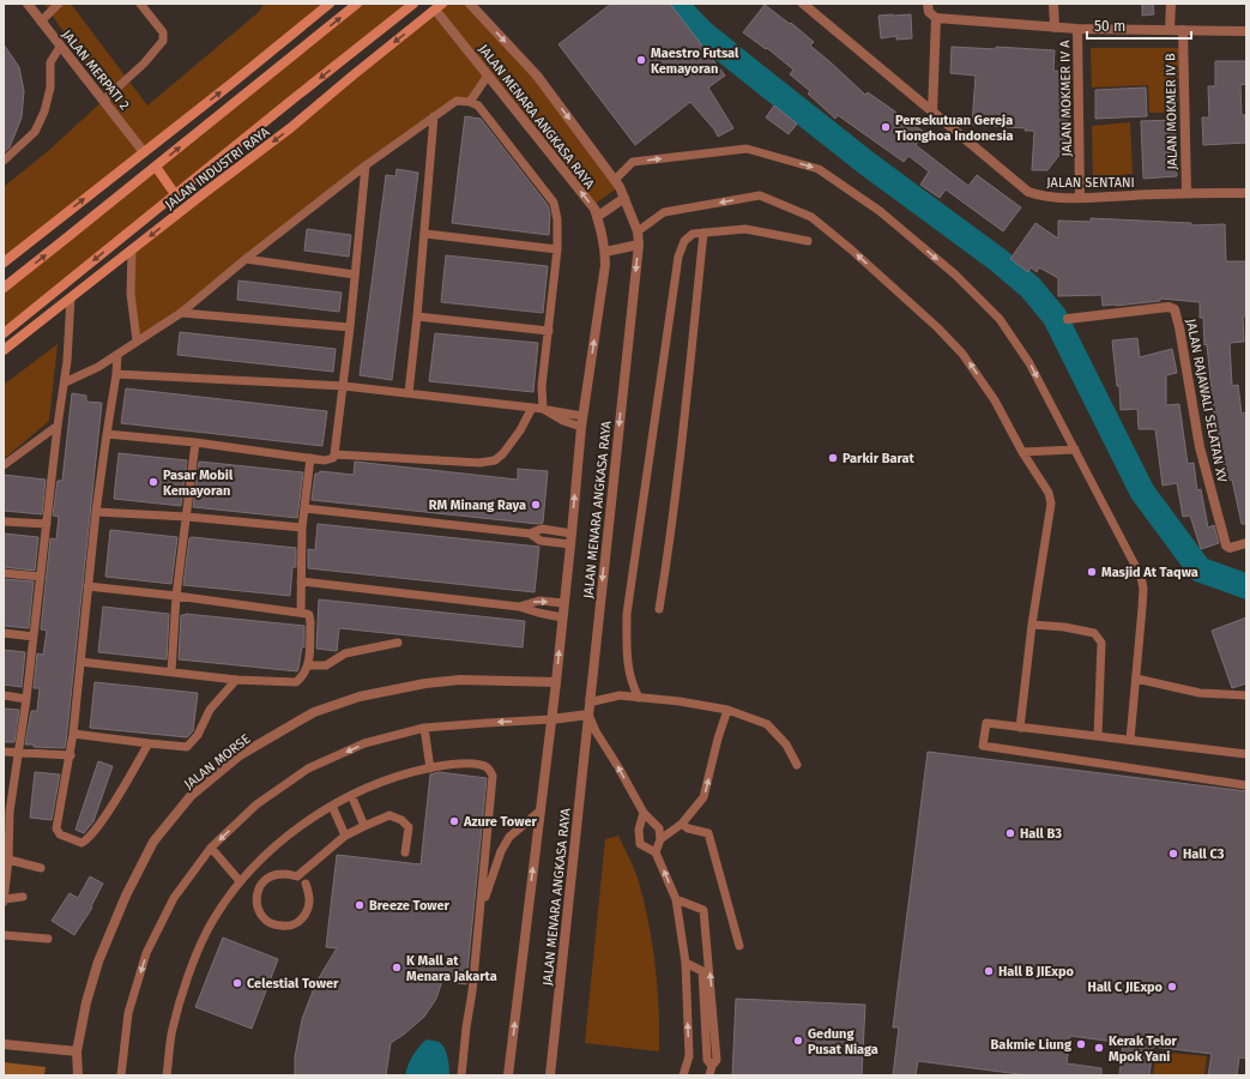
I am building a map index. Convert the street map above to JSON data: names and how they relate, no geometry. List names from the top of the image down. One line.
{"streets":{"main road":["JALAN INDUSTRI RAYA"],"street":["JALAN MERPATI 2","JALAN MOKMER IV A","JALAN MOKMER IV B","JALAN MENARA ANGKASA RAYA","JALAN SENTANI","JALAN RAJAWALI SELATAN XV","JALAN MORSE"]},"crossings":[["JALAN MOKMER IV A","JALAN SENTANI"],["JALAN MOKMER IV B","JALAN SENTANI"],["JALAN MENARA ANGKASA RAYA","JALAN INDUSTRI RAYA"],["JALAN MENARA ANGKASA RAYA","JALAN MORSE"]],"places":["Maestro Futsal Kemayoran","Persekutuan Gereja Tionghoa Indonesia","Parkir Barat","Pasar Mobil Kemayoran","RM Minang Raya","Masjid At Taqwa","Azure Tower","Hall B3","Hall C3","Breeze Tower","K Mall at Menara Jakarta","Hall B JIExpo","Celestial Tower","Hall C JIExpo","Gedung Pusat Niaga","Bakmie Liung","Kerak Telor Mpok Yani"],"scale_bar":"50 m"}
